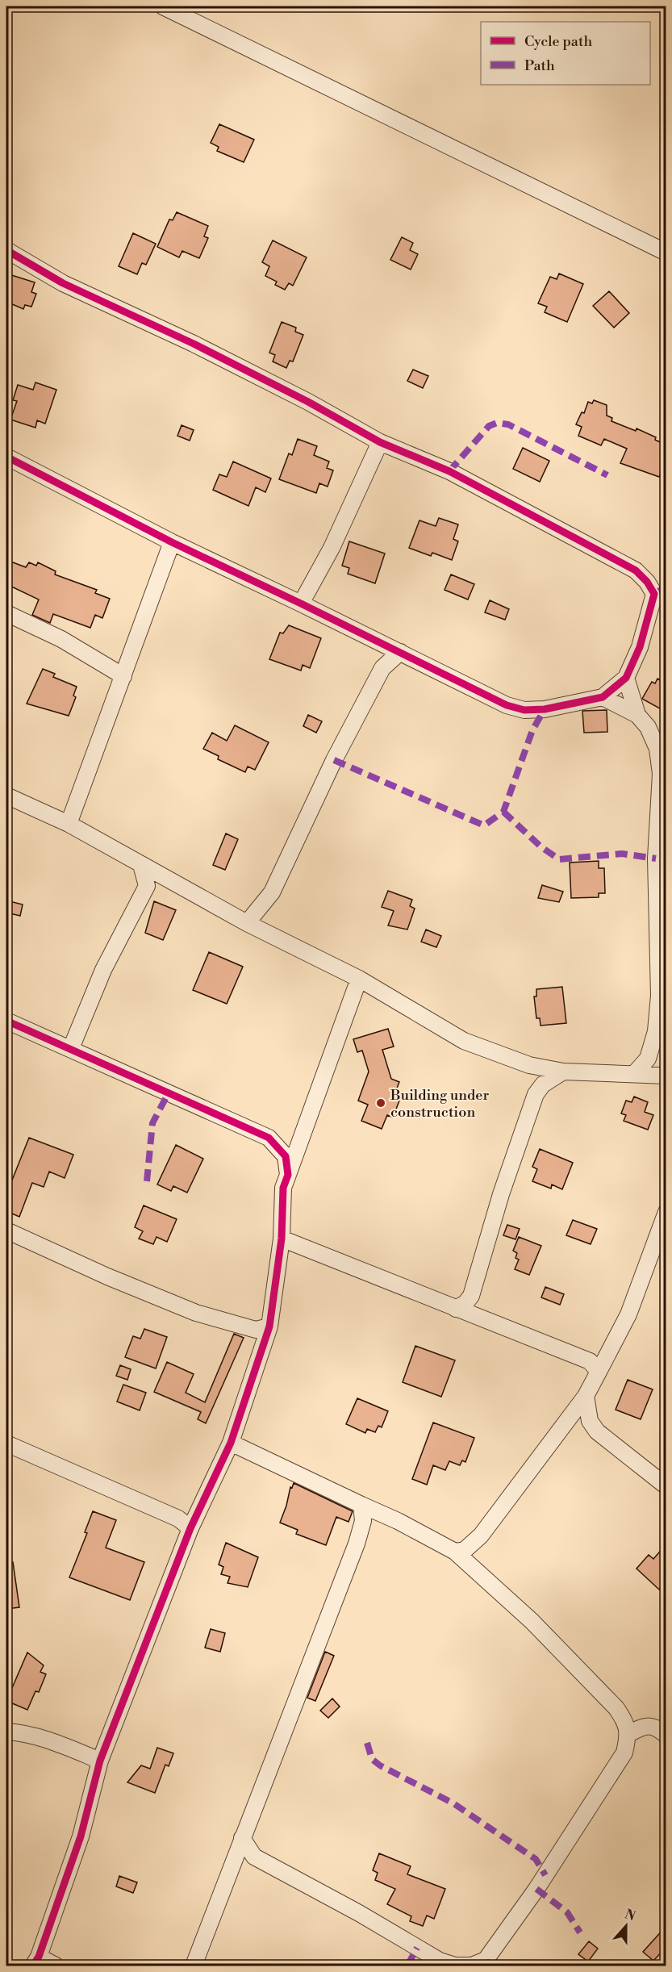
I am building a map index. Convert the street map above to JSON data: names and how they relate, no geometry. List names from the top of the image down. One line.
{"places":["Building under construction"],"legend":["Cycle path","Path"],"north":"top"}
